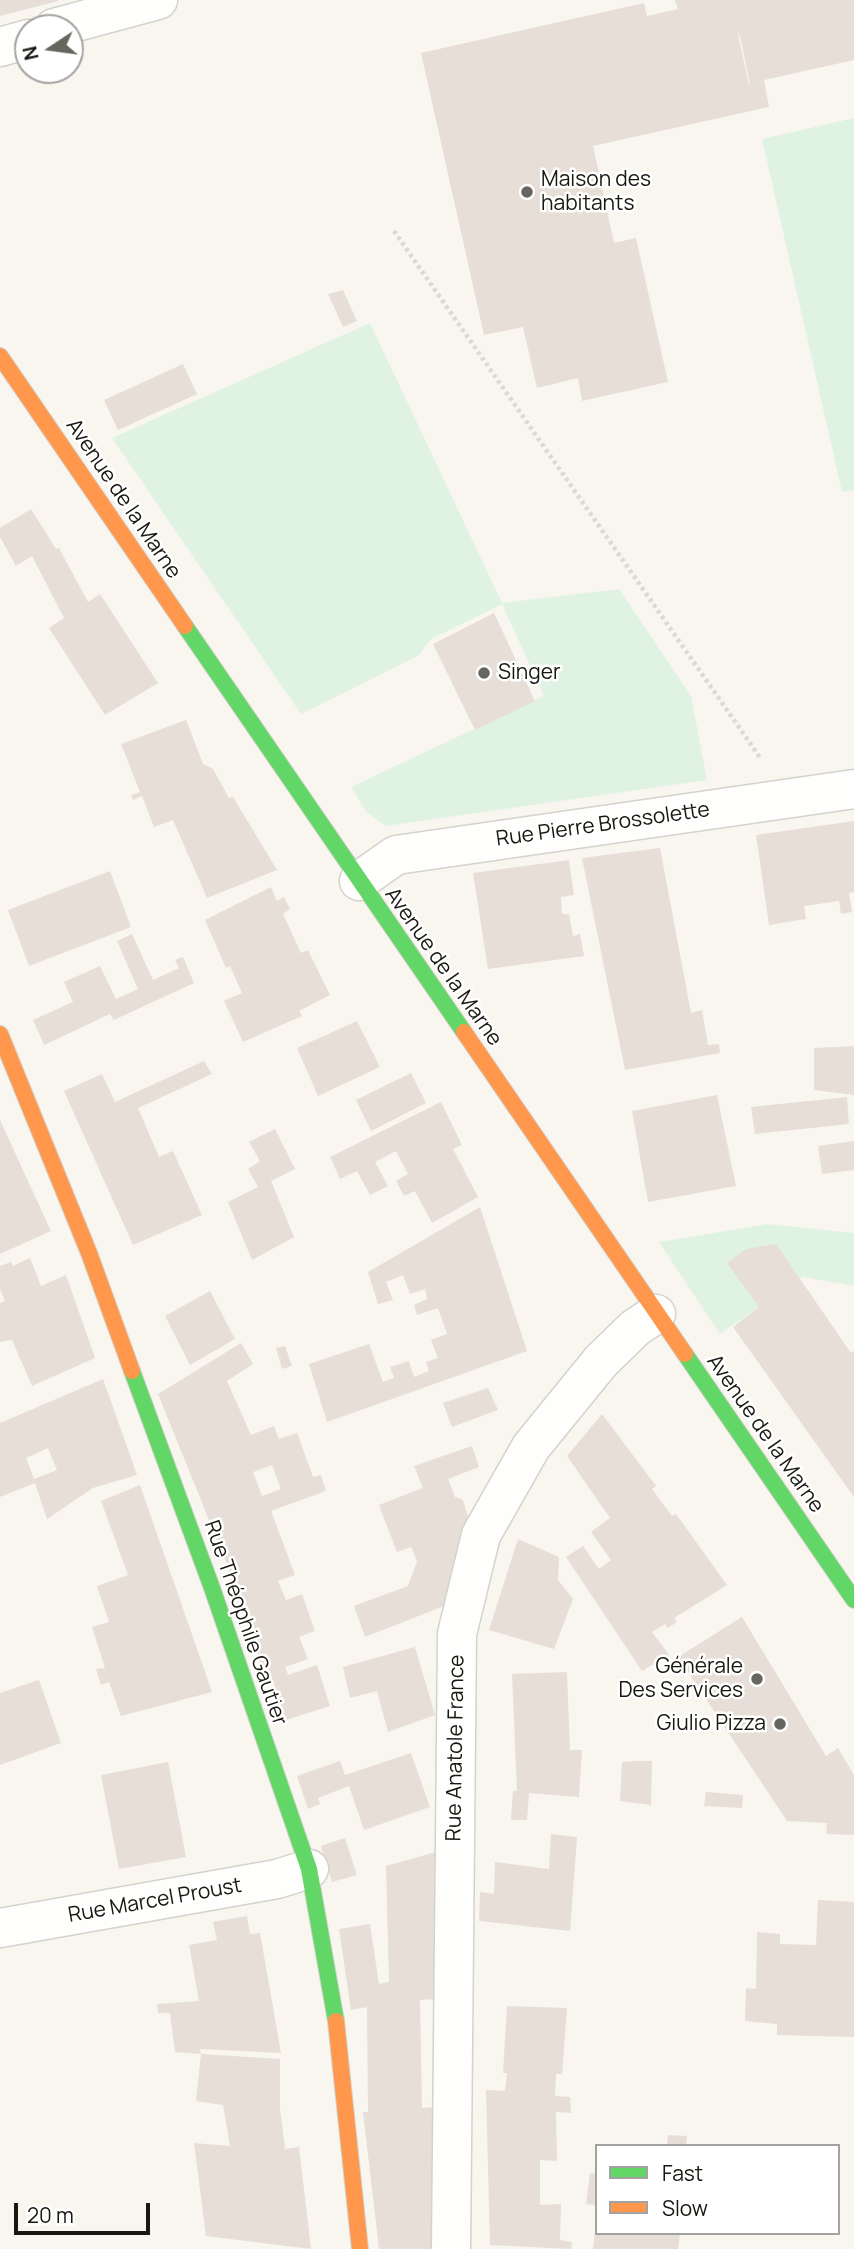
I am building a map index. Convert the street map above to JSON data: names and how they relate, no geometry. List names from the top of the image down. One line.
{"streets":{"main road":["Avenue de la Marne","Rue Théophile Gautier"],"street":["Rue Pierre Brossolette","Rue Anatole France","Rue Marcel Proust"]},"crossings":[["Avenue de la Marne","Rue Pierre Brossolette"],["Avenue de la Marne","Rue Anatole France"],["Rue Théophile Gautier","Rue Marcel Proust"]],"places":["Maison des habitants","Singer","Générale Des Services","Giulio Pizza"],"legend":["Fast","Slow"],"scale_bar":"20 m","north":"left"}
